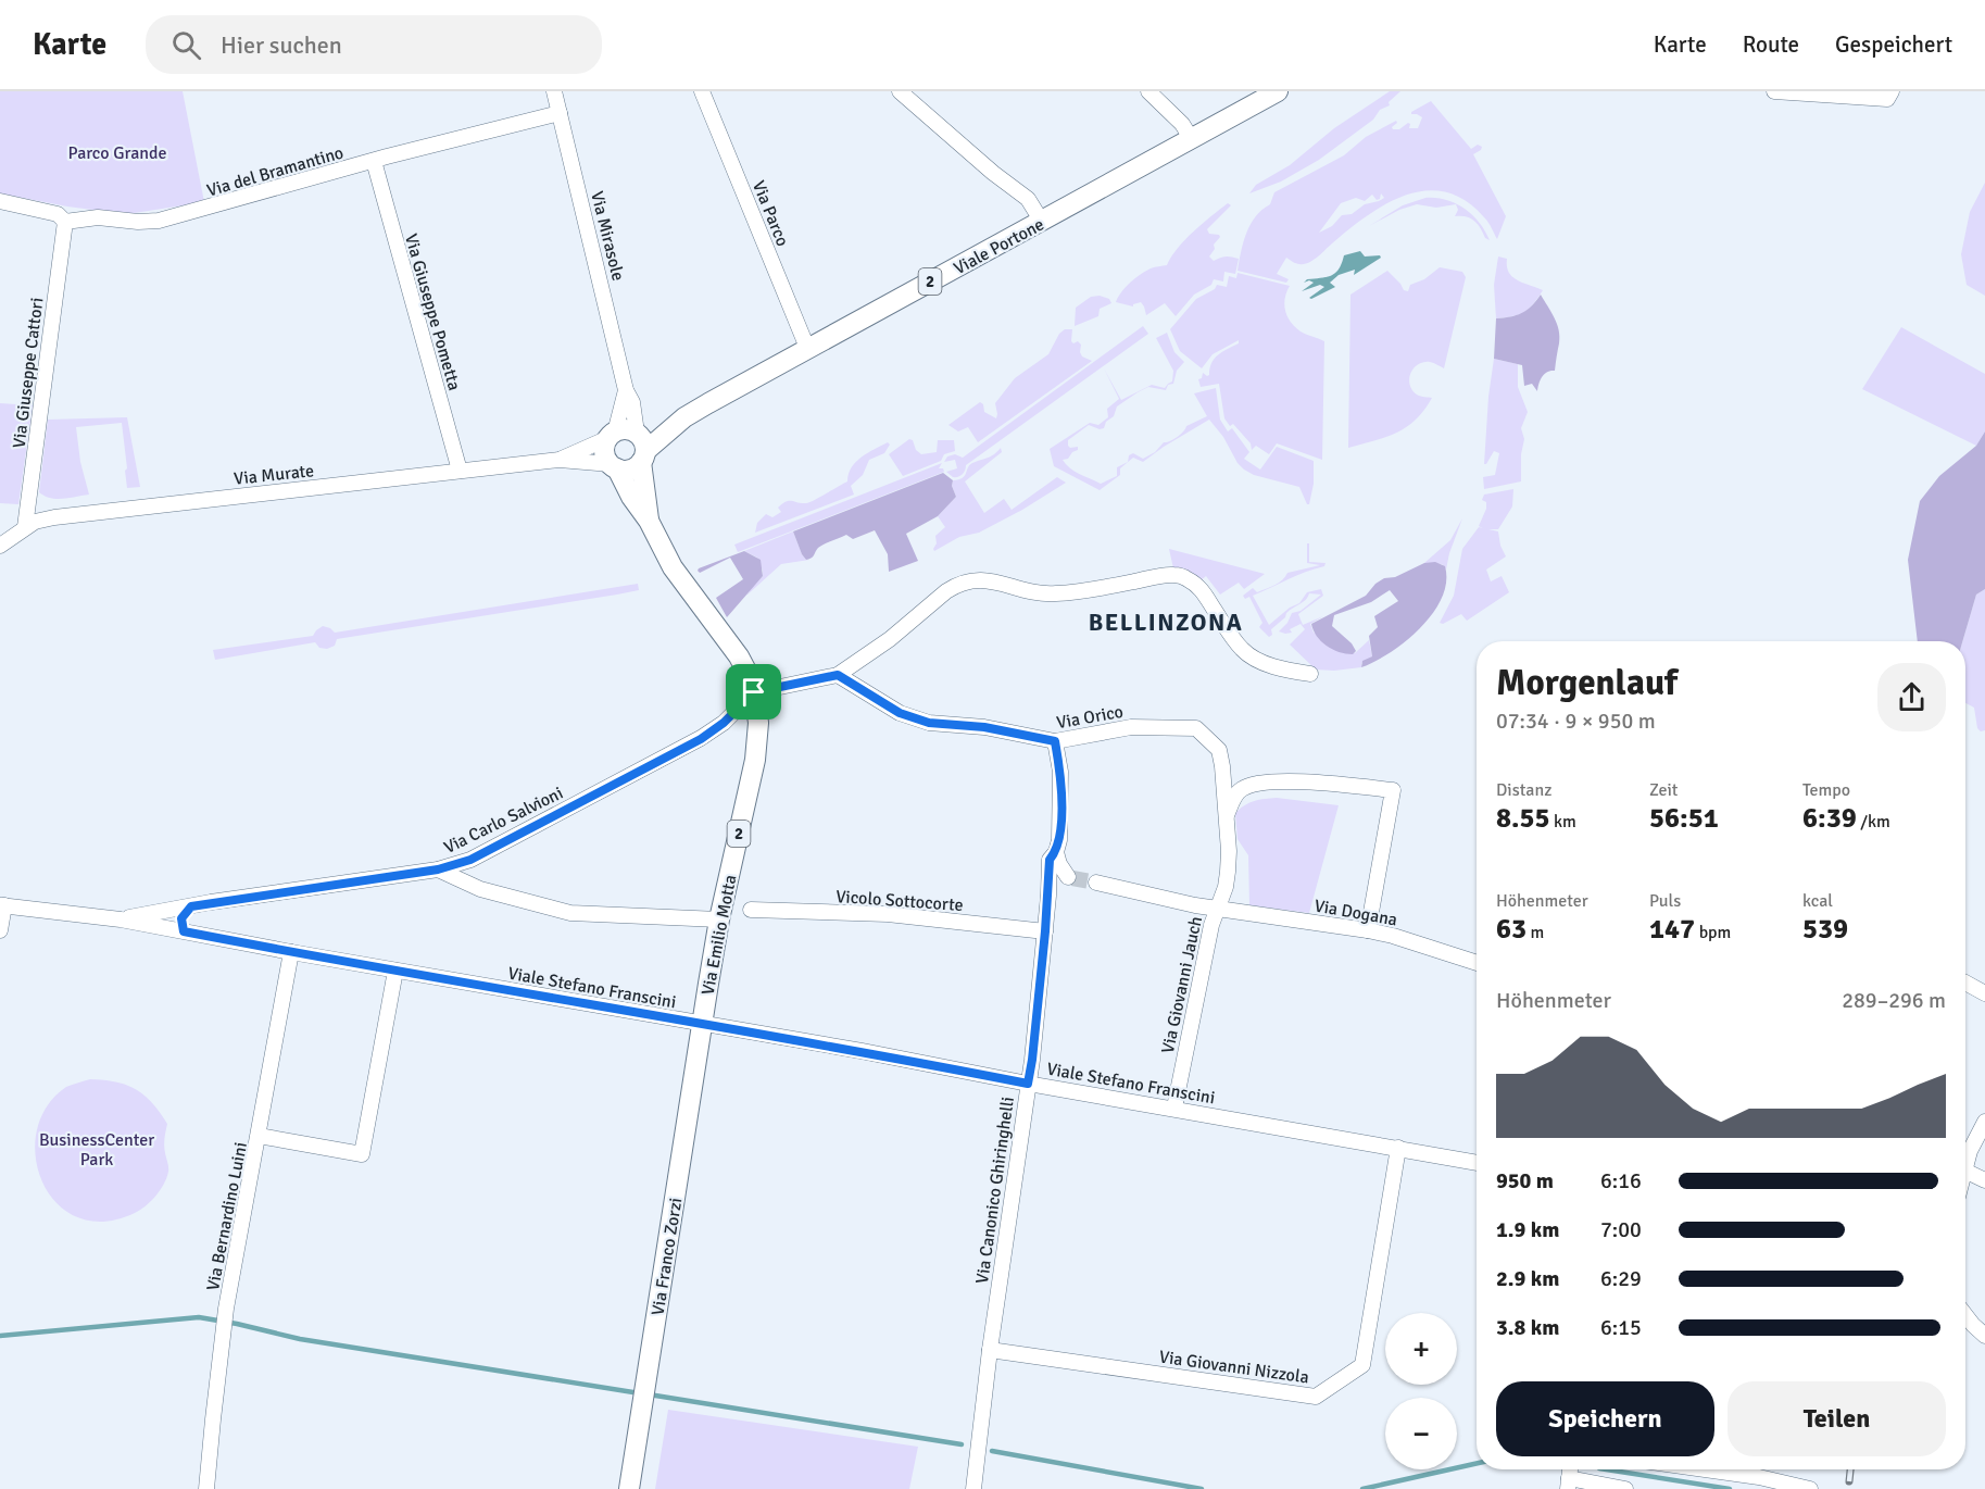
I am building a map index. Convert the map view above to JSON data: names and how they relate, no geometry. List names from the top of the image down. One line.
{"streets":{"main road":["Viale Portone","2","Via Emilio Motta","Via Franco Zorzi"],"street":["Via del Bramantino","Via Parco","Via Mirasole","Via Giuseppe Pometta","Via Giuseppe Cattori","Via Murate","Via Orico","Via Carlo Salvioni","Vicolo Sottocorte","Via Dogana","Via Giovanni Jauch","Viale Stefano Franscini","Via Canonico Ghiringhelli","Via Bernardino Luini","Via Giovanni Nizzola"]},"crossings":[["Via del Bramantino","Via Mirasole"],["Via del Bramantino","Via Giuseppe Pometta"],["Via del Bramantino","Via Giuseppe Cattori"],["Via Parco","Viale Portone"],["Via Mirasole","Viale Portone"],["Via Mirasole","2"],["Via Mirasole","Via Murate"],["Viale Portone","2"],["Viale Portone","Via Murate"],["2","Via Murate"],["2","Via Carlo Salvioni"],["2","Via Emilio Motta"],["Via Giuseppe Pometta","Via Murate"],["Via Giuseppe Cattori","Via Murate"],["Via Orico","Via Giovanni Jauch"],["Via Orico","Via Canonico Ghiringhelli"],["Via Carlo Salvioni","Via Emilio Motta"],["Via Carlo Salvioni","Viale Stefano Franscini"],["Vicolo Sottocorte","Via Canonico Ghiringhelli"],["Via Dogana","Via Giovanni Jauch"],["Via Emilio Motta","Viale Stefano Franscini"],["Via Emilio Motta","Via Franco Zorzi"],["Via Giovanni Jauch","Viale Stefano Franscini"],["Viale Stefano Franscini","Via Canonico Ghiringhelli"],["Viale Stefano Franscini","Via Bernardino Luini"],["Viale Stefano Franscini","Via Franco Zorzi"],["Viale Stefano Franscini","Via Giovanni Nizzola"],["Via Canonico Ghiringhelli","Via Giovanni Nizzola"]],"districts":["BELLINZONA"],"parks":["Parco Grande","BusinessCenter Park"],"page":{"header":"Karte","search":"Hier suchen","nav":["Karte","Route","Gespeichert"],"heading":["Morgenlauf","07:34 · 9 × 950 m"],"stats":[["Distanz","8.55 km"],["Zeit","56:51"],["Tempo","6:39 /km"],["Höhenmeter","63 m"],["Puls","147 bpm"],["kcal","539"]],"chart":["Höhenmeter","289–296 m"],"list":[{"name":"950 m","note":"6:16"},{"name":"1.9 km","note":"7:00"},{"name":"2.9 km","note":"6:29"},{"name":"3.8 km","note":"6:15"}],"map_buttons":["+","−"],"buttons":["Speichern","Teilen"]}}
